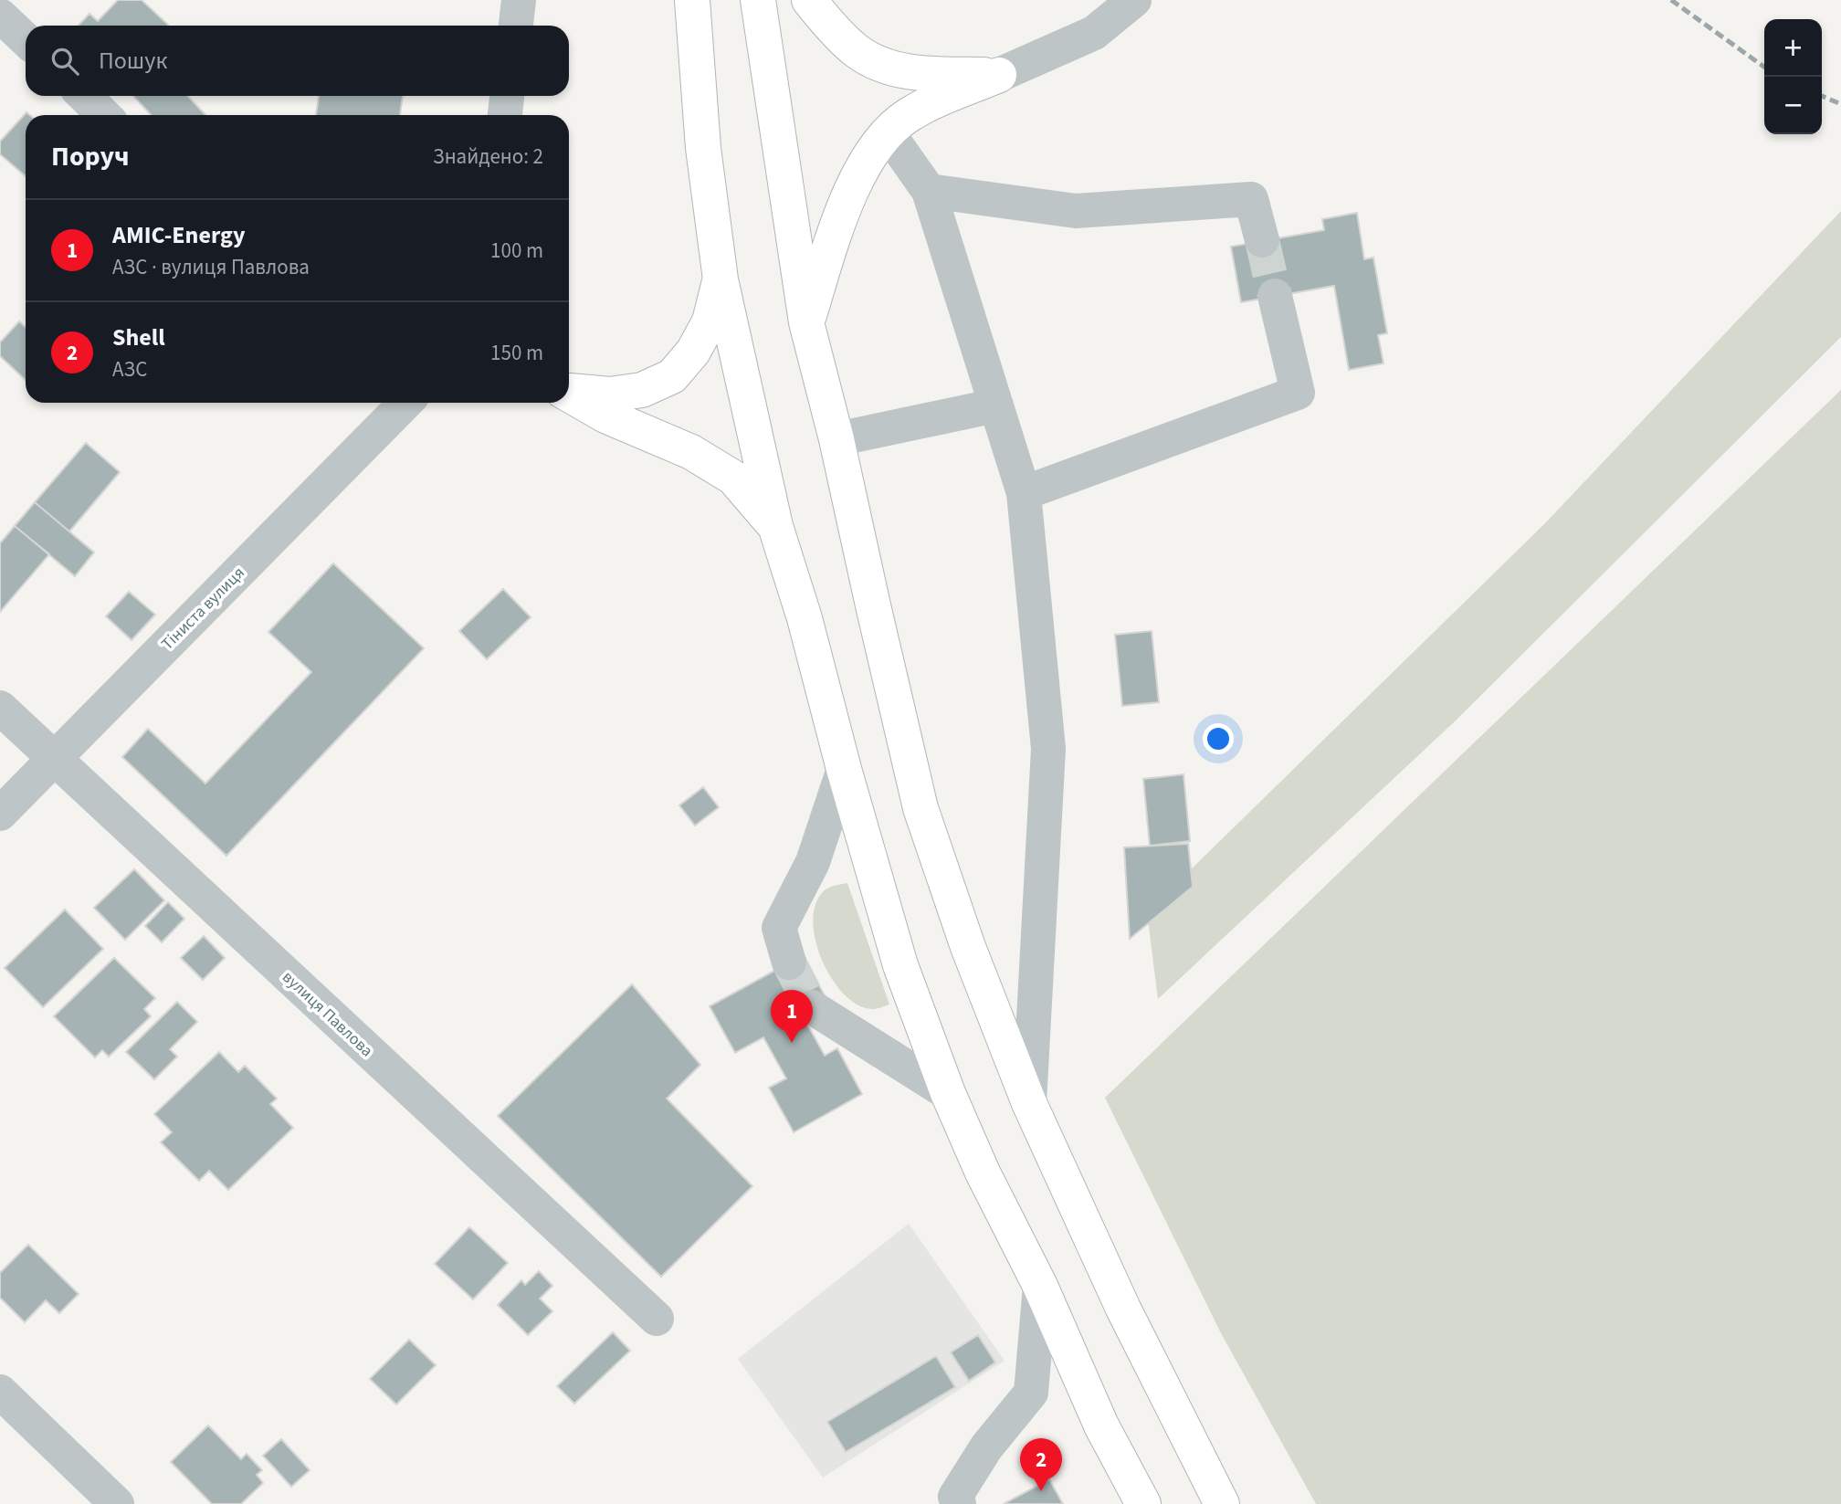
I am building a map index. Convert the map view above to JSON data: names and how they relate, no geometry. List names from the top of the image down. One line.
{"streets":{"street":["Тіниста вулиця","вулиця Павлова"]},"crossings":[["Тіниста вулиця","вулиця Павлова"]],"page":{"map_buttons":["+","−"],"search":"Пошук","heading":["Поруч","Знайдено: 2"],"list":[{"mark":"1","name":"AMIC-Energy","note":"АЗС · вулиця Павлова","value":"100 m"},{"mark":"2","name":"Shell","note":"АЗС","value":"150 m"}],"pins":["1","2"]}}
